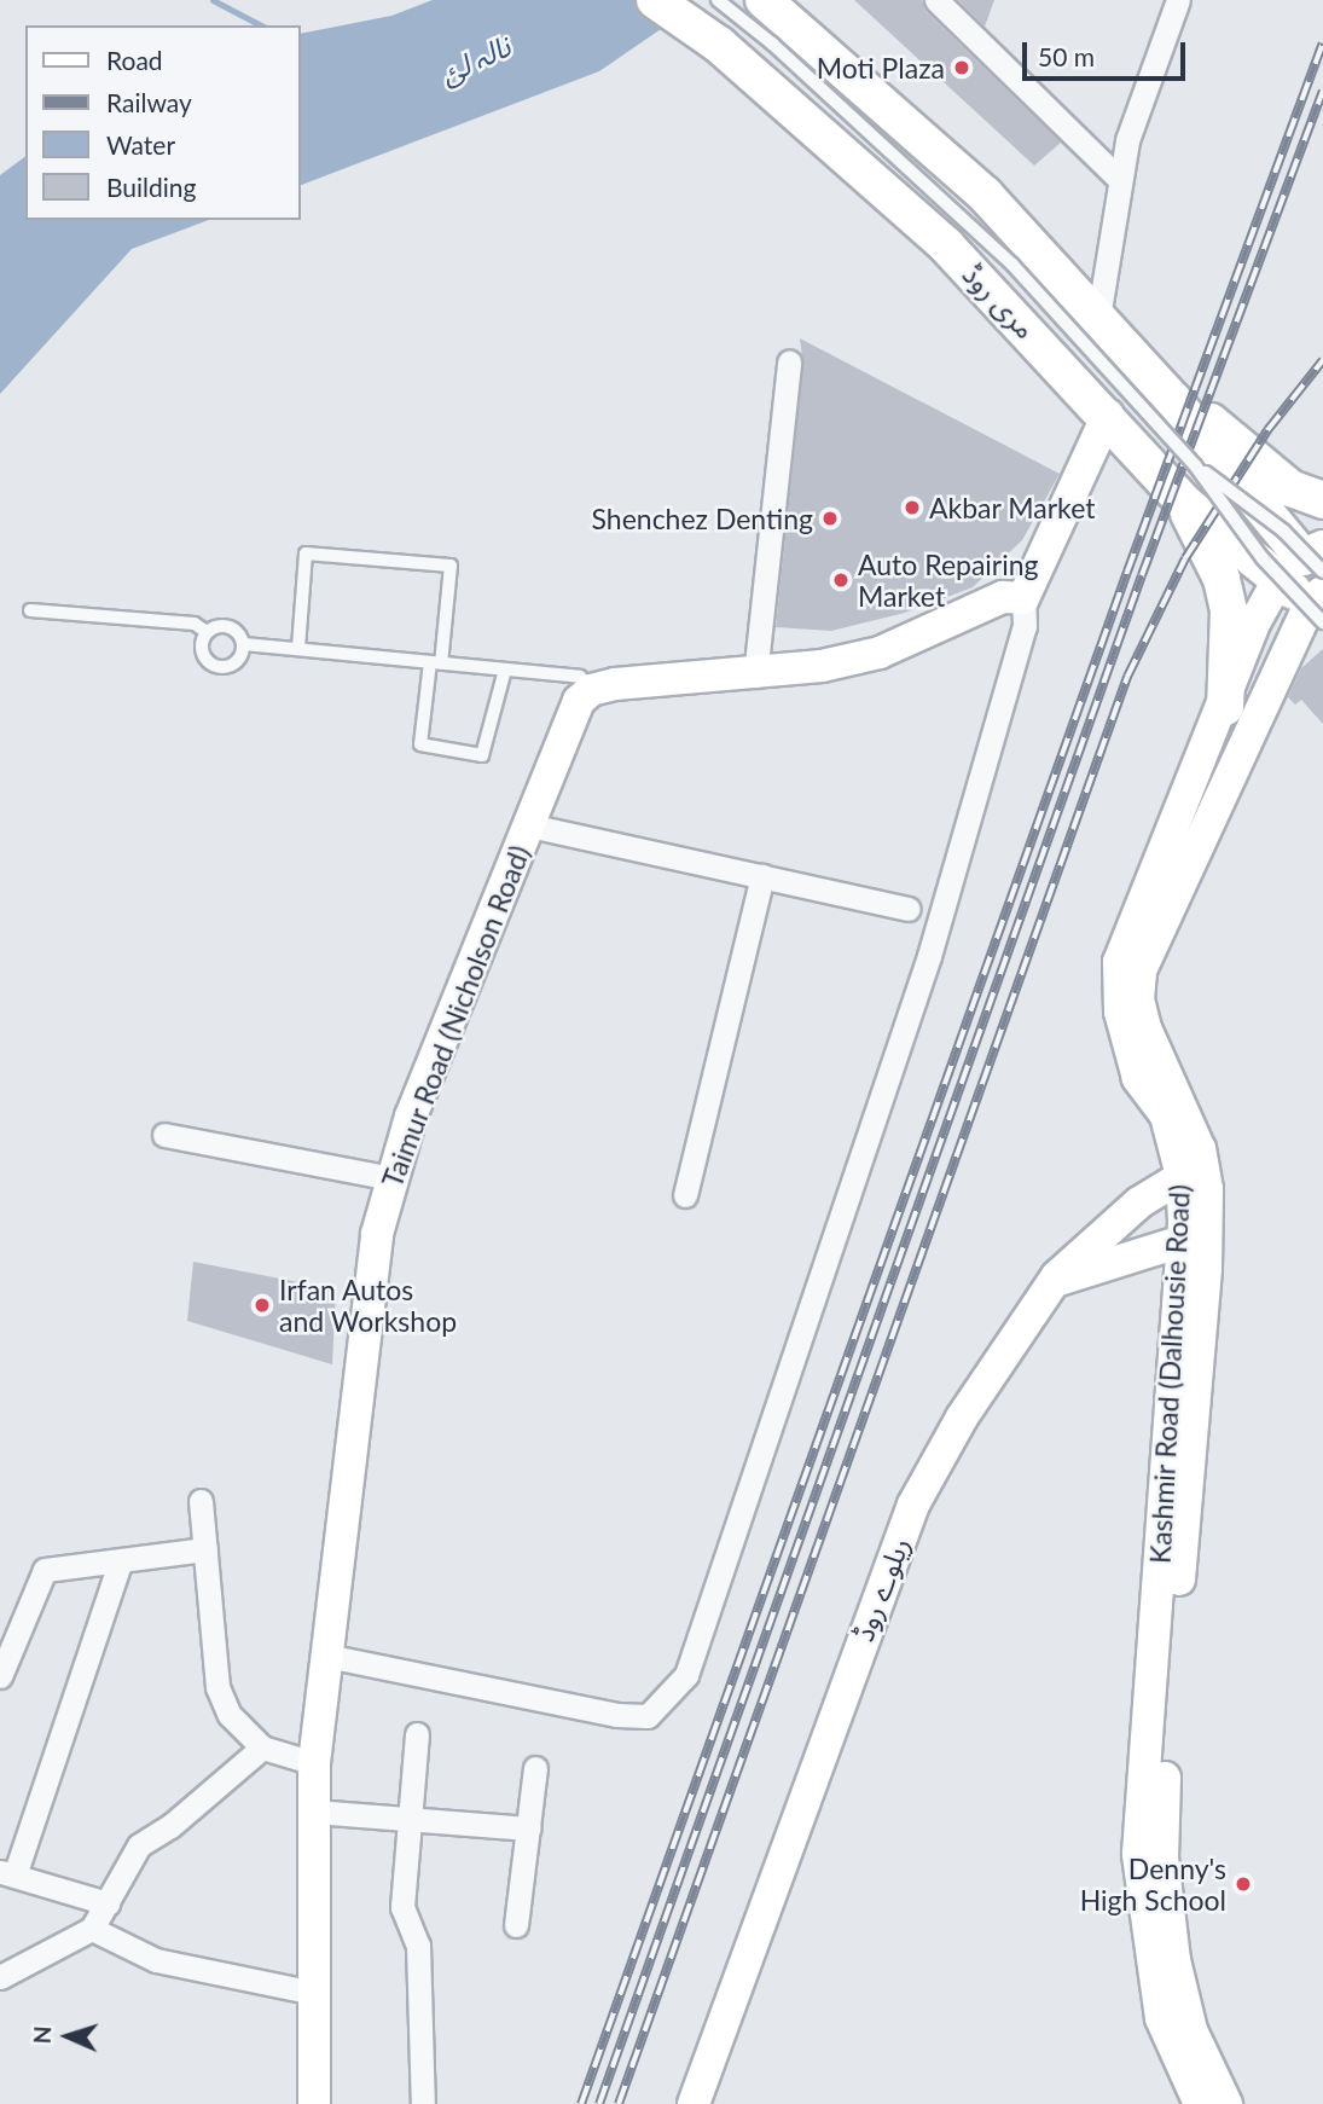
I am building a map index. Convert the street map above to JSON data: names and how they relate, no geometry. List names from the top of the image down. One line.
{"streets":{"main road":["مری روڈ"],"street":["Taimur Road (Nicholson Road)","Kashmir Road (Dalhousie Road)","ریلوے روڈ"]},"crossings":[["مری روڈ","Kashmir Road (Dalhousie Road)"],["Kashmir Road (Dalhousie Road)","ریلوے روڈ"]],"water":["نالہ لئ"],"places":["Moti Plaza","Akbar Market","Shenchez Denting","Auto Repairing Market","Irfan Autos and Workshop","Denny's High School"],"legend":["Road","Railway","Water","Building"],"scale_bar":"50 m","north":"left"}
